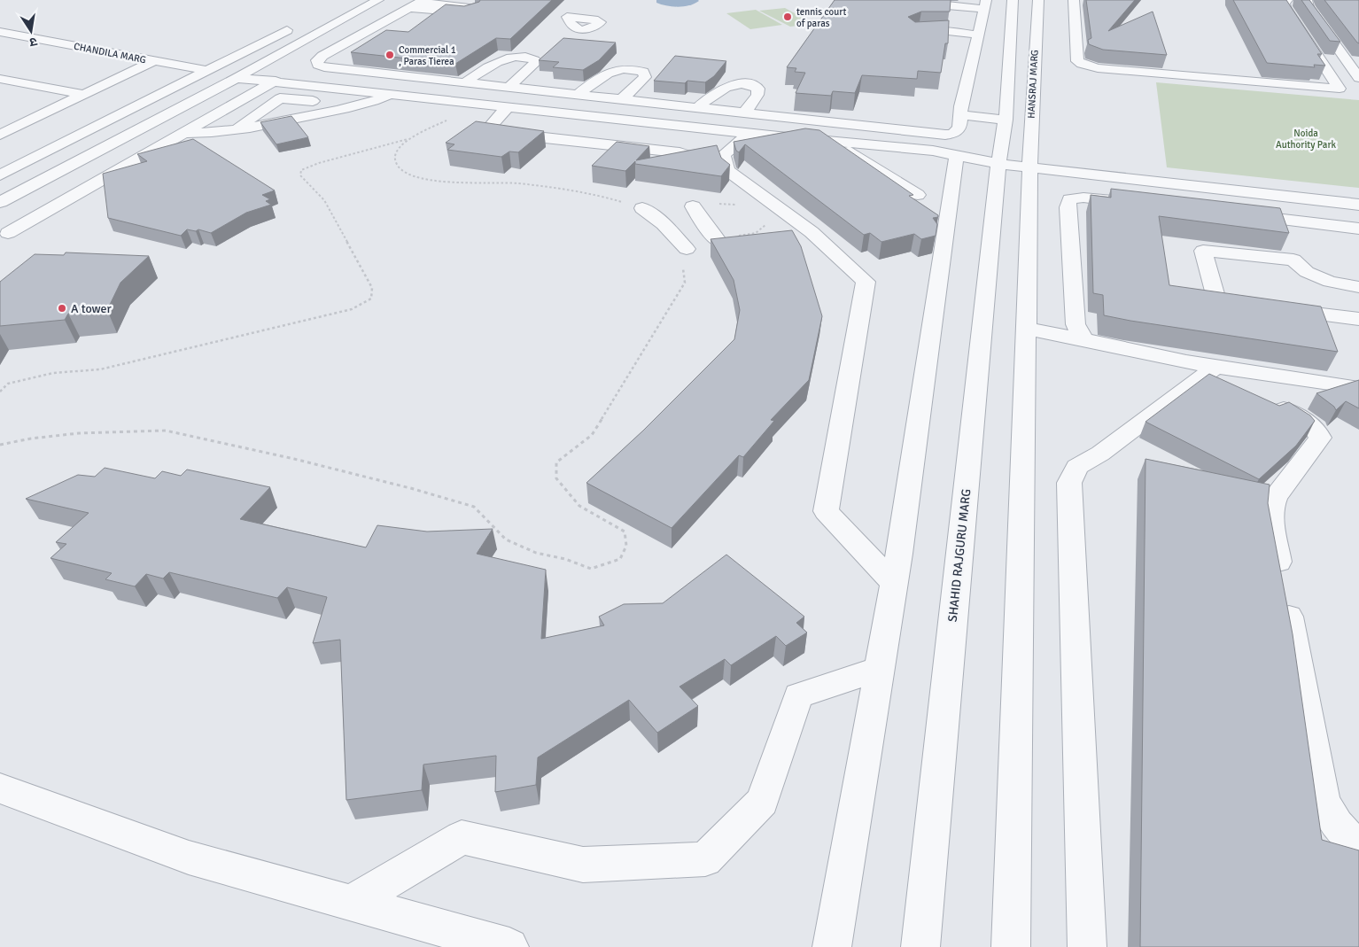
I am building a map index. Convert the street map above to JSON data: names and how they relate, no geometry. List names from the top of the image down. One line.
{"streets":{"street":["CHANDILA MARG","HANSRAJ MARG","SHAHID RAJGURU MARG"]},"parks":["Noida Authority Park"],"places":["tennis court of paras","Commercial 1 , Paras Tierea","A tower"],"north":"bottom"}
